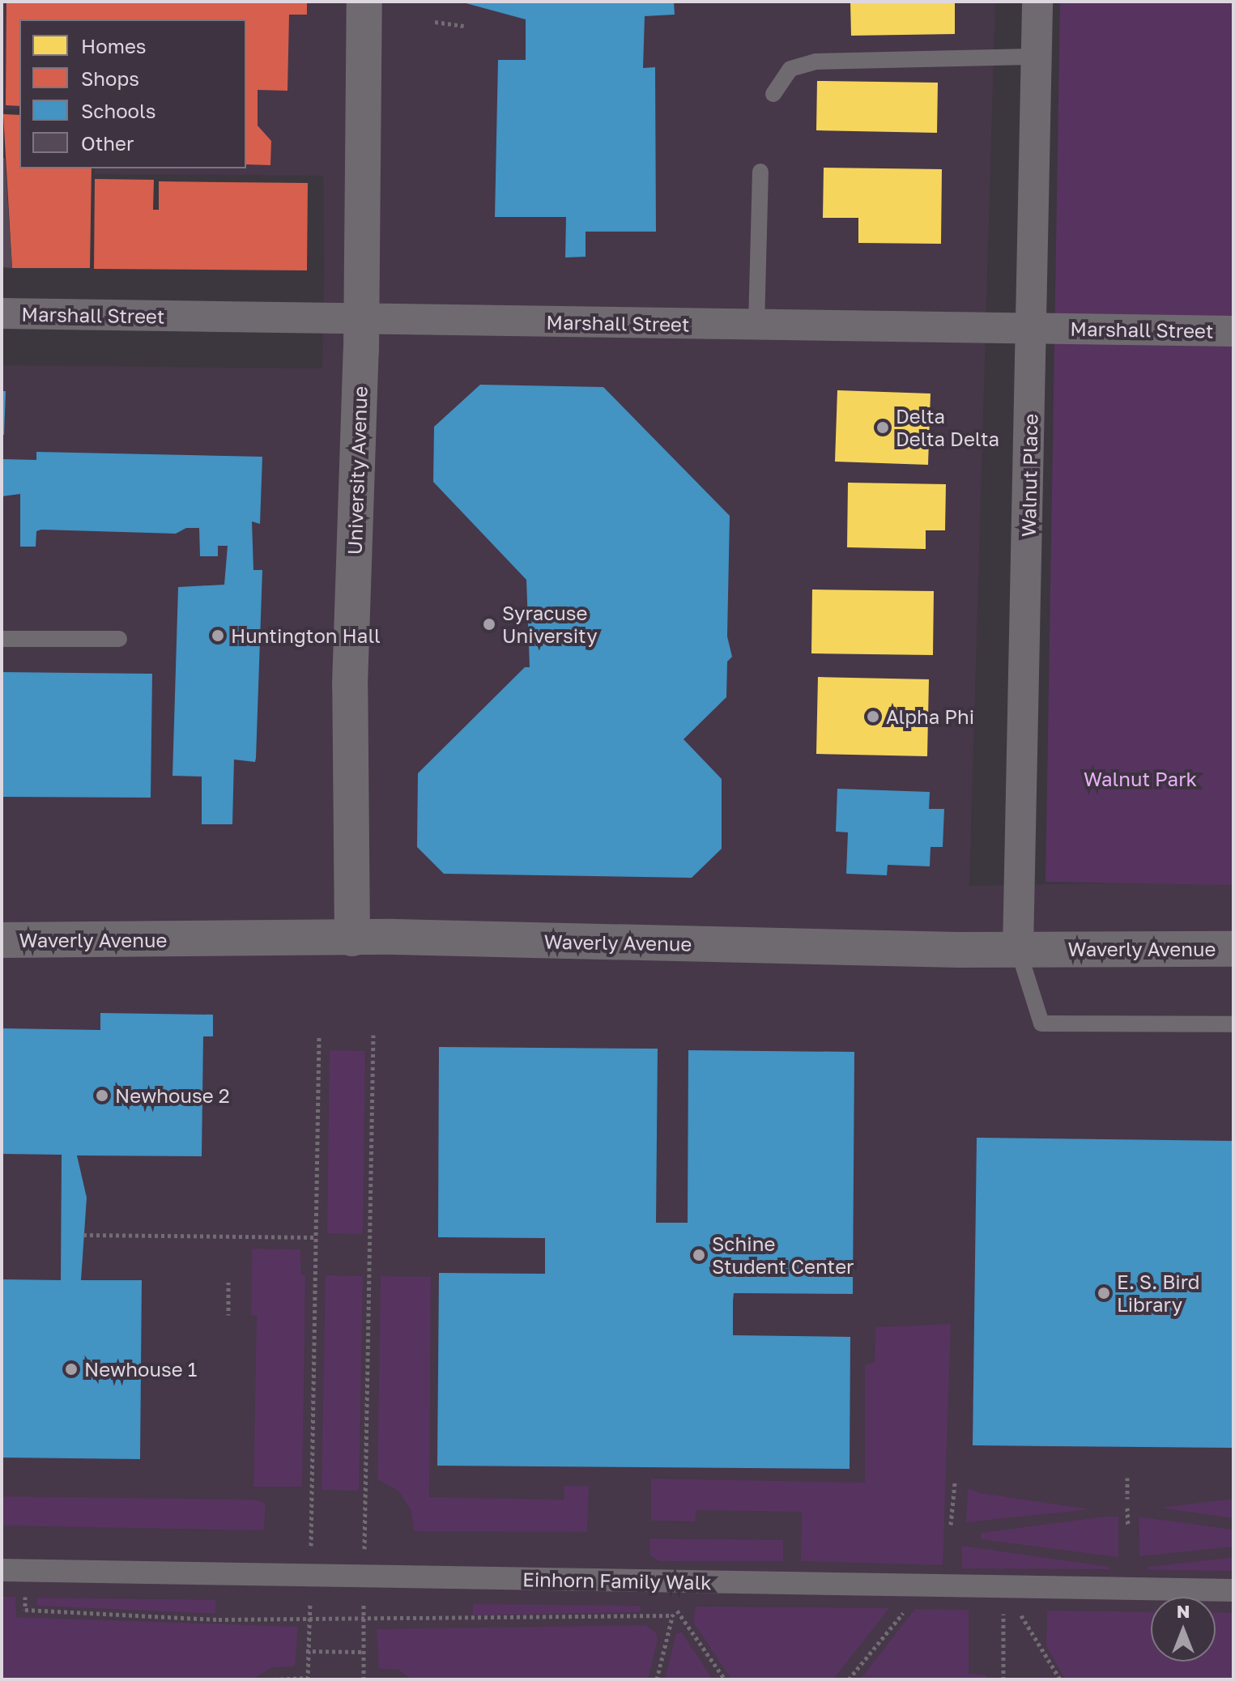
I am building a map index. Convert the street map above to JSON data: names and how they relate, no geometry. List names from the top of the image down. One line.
{"streets":{"street":["Marshall Street","University Avenue","Walnut Place","Waverly Avenue","Einhorn Family Walk"]},"crossings":[["Marshall Street","University Avenue"],["Marshall Street","Walnut Place"],["University Avenue","Waverly Avenue"],["Walnut Place","Waverly Avenue"]],"parks":["Walnut Park"],"places":["Delta Delta Delta","Syracuse University","Huntington Hall","Alpha Phi","Newhouse 2","Schine Student Center","E. S. Bird Library","Newhouse 1"],"legend":["Homes","Shops","Schools","Other"],"north":"top"}
